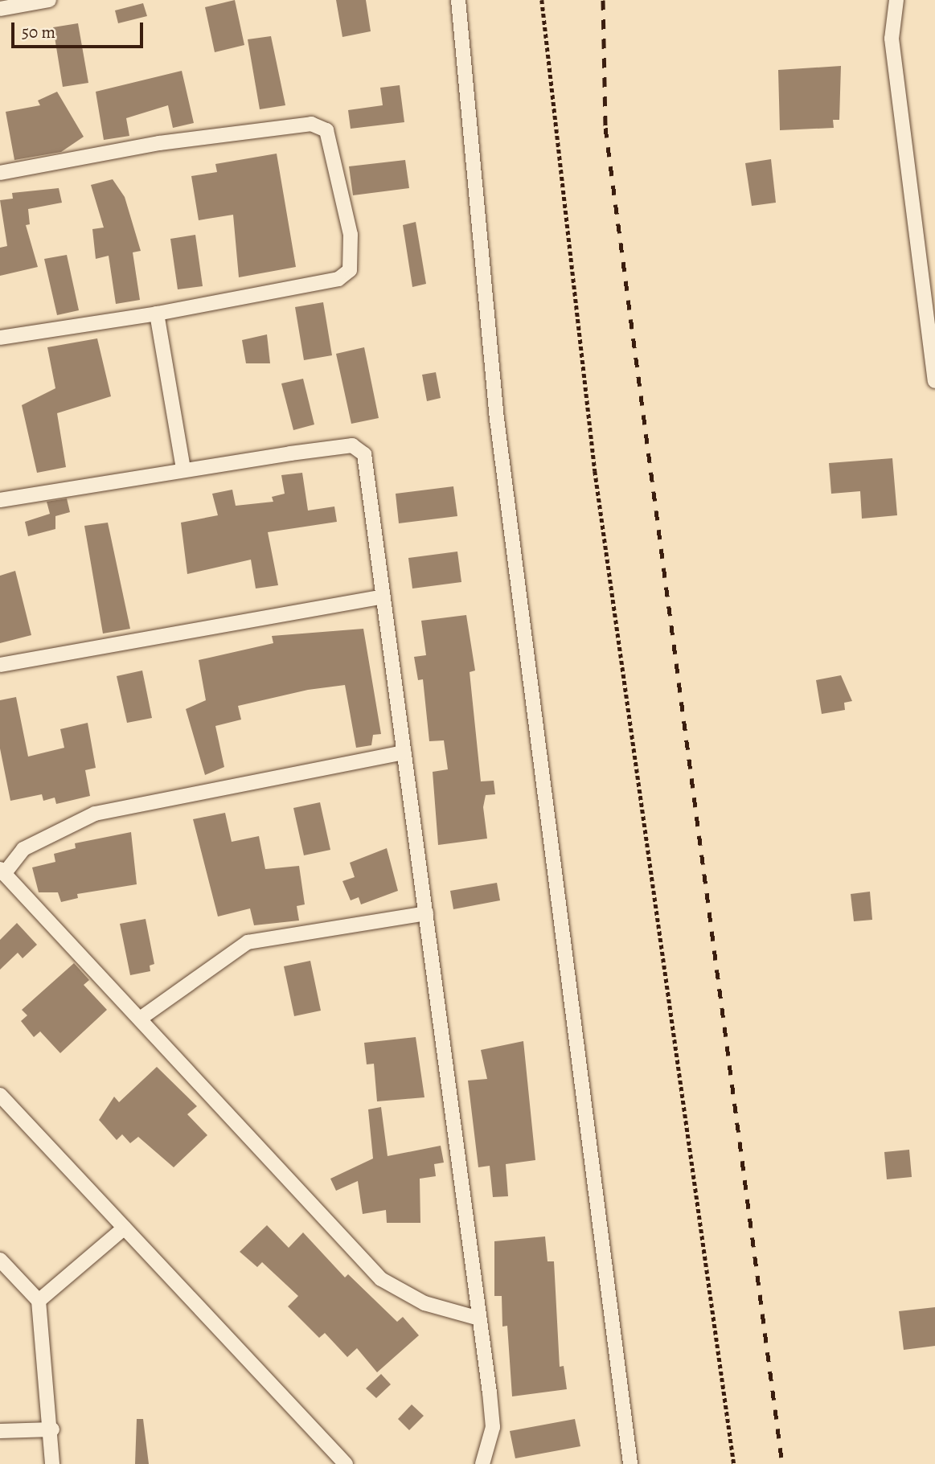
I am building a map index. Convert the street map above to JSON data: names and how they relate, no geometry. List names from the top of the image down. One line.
{"scale_bar":"50 m"}
